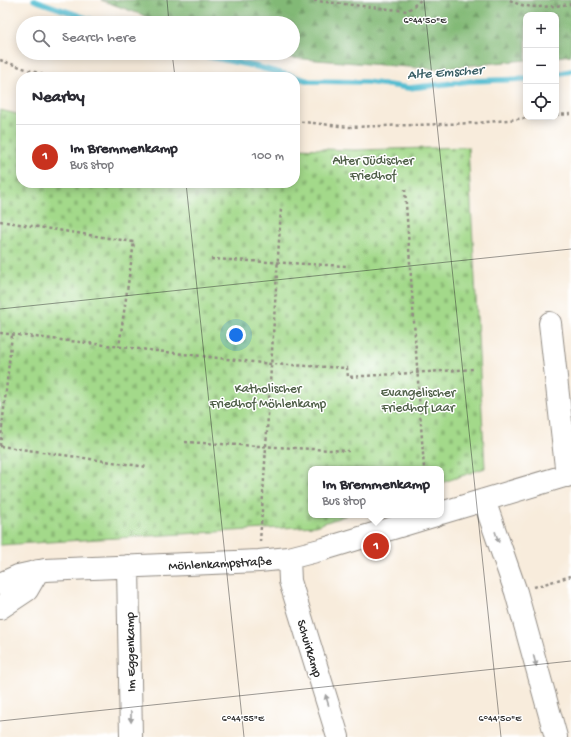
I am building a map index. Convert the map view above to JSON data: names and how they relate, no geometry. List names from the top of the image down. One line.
{"streets":{"street":["Möhlenkampstraße","Schuirkamp","Im Eggenkamp"]},"crossings":[["Möhlenkampstraße","Schuirkamp"],["Möhlenkampstraße","Im Eggenkamp"]],"one_way":["Schuirkamp","Im Eggenkamp"],"water":["Alte Emscher"],"parks":["Alter Jüdischer Friedhof","Katholischer Friedhof Möhlenkamp","Evangelischer Friedhof Laar"],"page":{"map_buttons":["+","−"],"search":"Search here","heading":"Nearby","list":[{"mark":"1","name":"Im Bremmenkamp","note":"Bus stop","value":"100 m"}],"popup":["Im Bremmenkamp","Bus stop"],"pins":"1"},"coordinates":["6°44'50\"E","6°44'55\"E"]}
